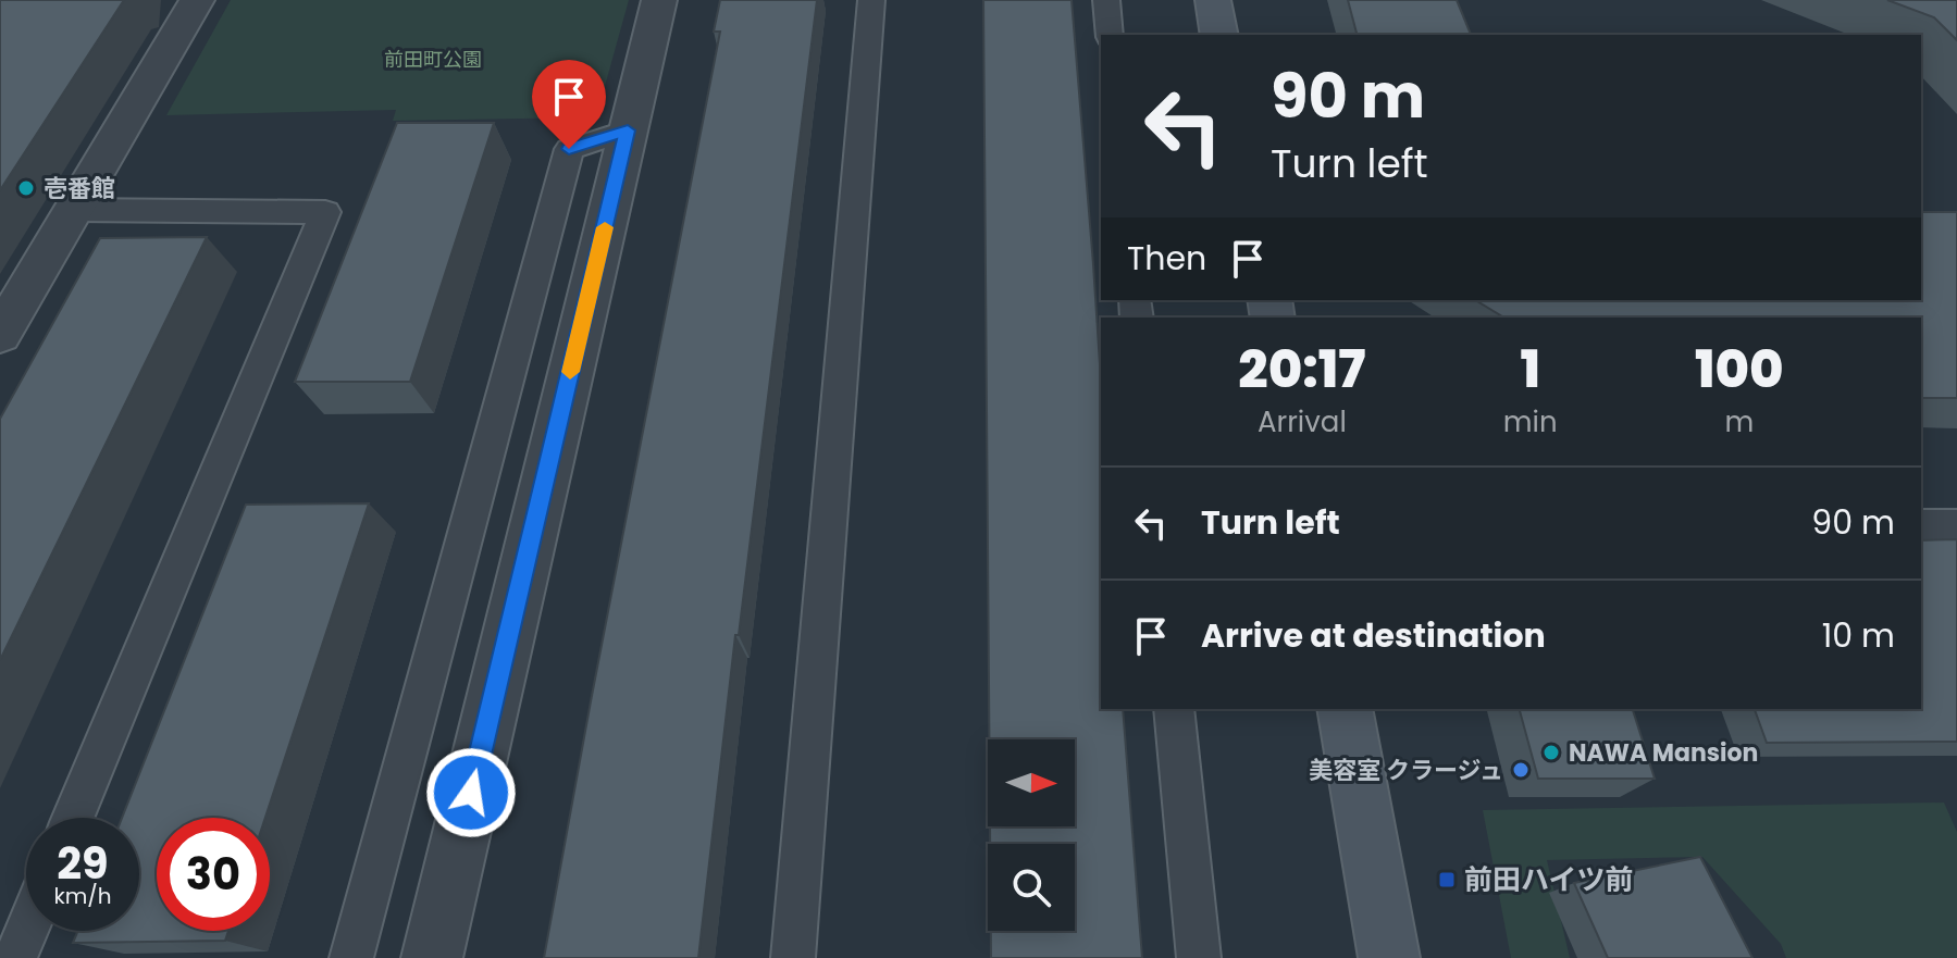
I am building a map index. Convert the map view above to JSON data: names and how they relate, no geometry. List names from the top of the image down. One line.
{"parks":["前田町公園"],"places":{"other":["壱番館","NAWA Mansion","美容室 クラージュ"],"transit":["前田ハイツ前"]},"north":"right","page":{"turn":["90 m","Turn left"],"then":"Then","eta":["20:17","Arrival","1","min","100","m"],"list":[{"name":"Turn left","value":"90 m"},{"name":"Arrive at destination","value":"10 m"}],"speed":"29 km/h","limit":"30"}}
